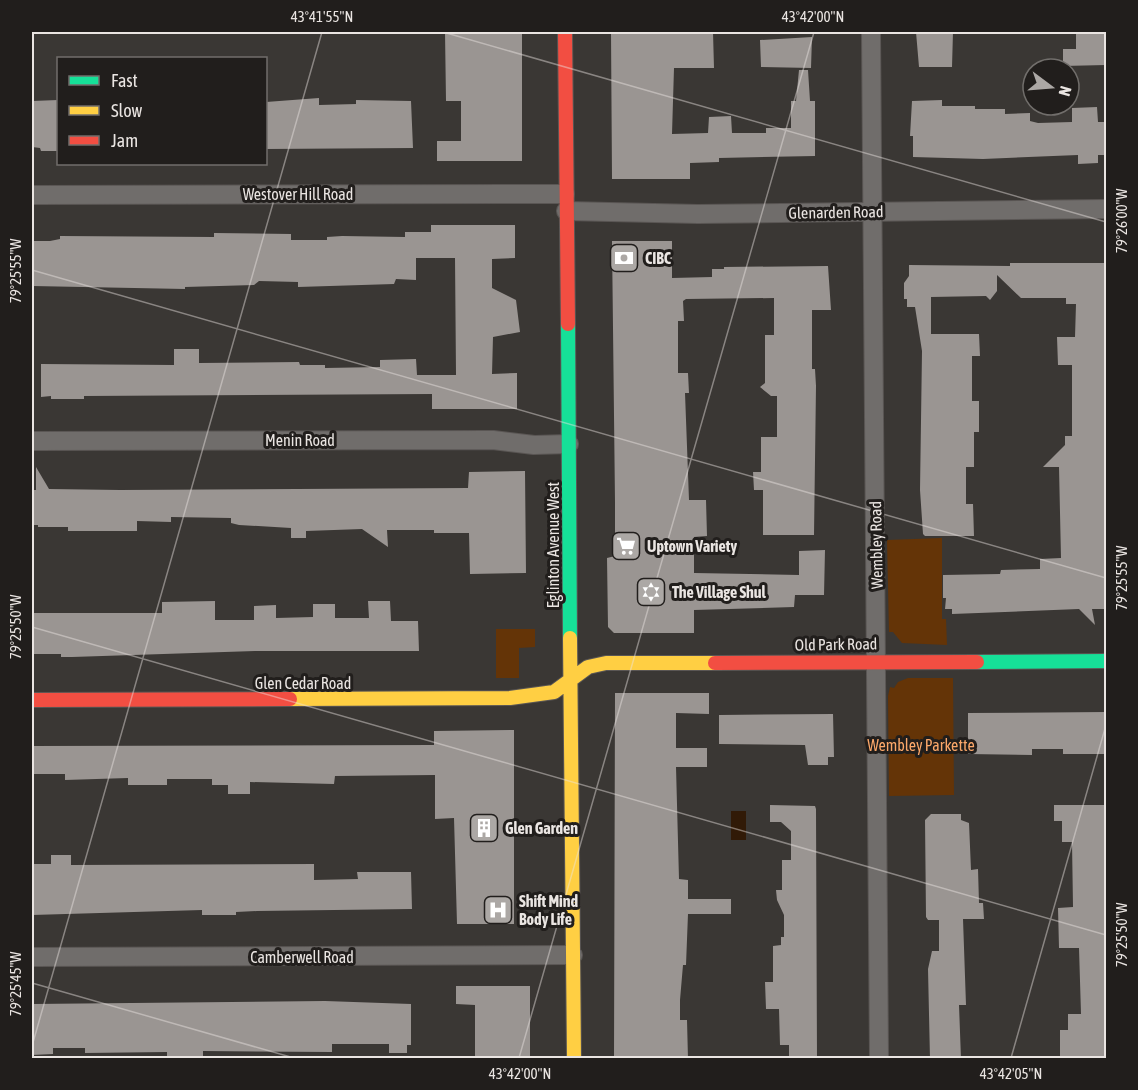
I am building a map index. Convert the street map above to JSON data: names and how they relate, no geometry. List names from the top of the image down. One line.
{"streets":{"street":["Westover Hill Road","Glenarden Road","Menin Road","Eglinton Avenue West","Wembley Road","Old Park Road","Glen Cedar Road","Camberwell Road"]},"crossings":[["Westover Hill Road","Glenarden Road"],["Westover Hill Road","Eglinton Avenue West"],["Glenarden Road","Eglinton Avenue West"],["Glenarden Road","Wembley Road"],["Menin Road","Eglinton Avenue West"],["Eglinton Avenue West","Old Park Road"],["Eglinton Avenue West","Glen Cedar Road"],["Eglinton Avenue West","Camberwell Road"],["Wembley Road","Old Park Road"],["Old Park Road","Glen Cedar Road"]],"parks":["Wembley Parkette"],"places":{"bank":["CIBC"],"supermarket":["Uptown Variety"],"synagogue":["The Village Shul"],"building":["Glen Garden"],"hospital":["Shift Mind Body Life"]},"legend":["Fast","Slow","Jam"],"north":"right","coordinates":["43°41'55\"N","43°42'00\"N","79°26'00\"W","79°25'55\"W","79°25'50\"W","79°25'45\"W","43°42'05\"N"]}
